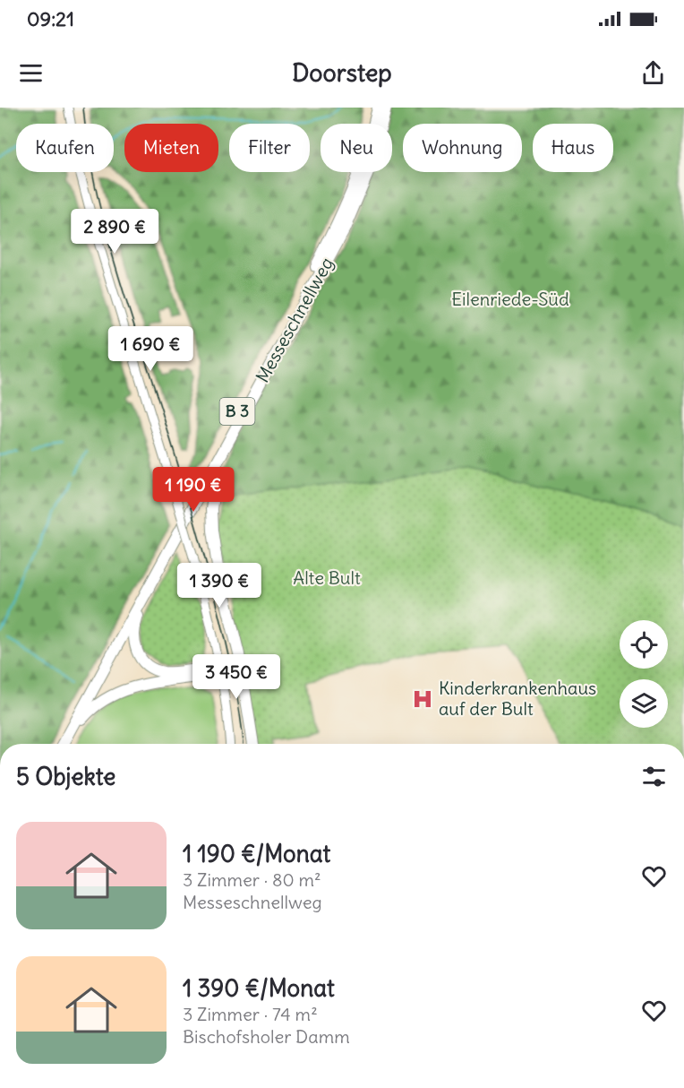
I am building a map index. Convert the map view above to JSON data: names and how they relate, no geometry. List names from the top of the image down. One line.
{"streets":{"highway":["Messeschnellweg","B 3"]},"parks":["Eilenriede-Süd","Alte Bult"],"places":{"hospital":["Kinderkrankenhaus auf der Bult"]},"page":{"status":"09:21","header":"Doorstep","chip":["Kaufen","Mieten","Filter","Neu","Wohnung","Haus"],"price":["2 890 €","1 690 €","1 190 €","1 390 €","3 450 €"],"heading":"5 Objekte","list":[{"name":"1 190 €/Monat","note":"3 Zimmer · 80 m² · Messeschnellweg"},{"name":"1 390 €/Monat","note":"3 Zimmer · 74 m² · Bischofsholer Damm"}]}}
